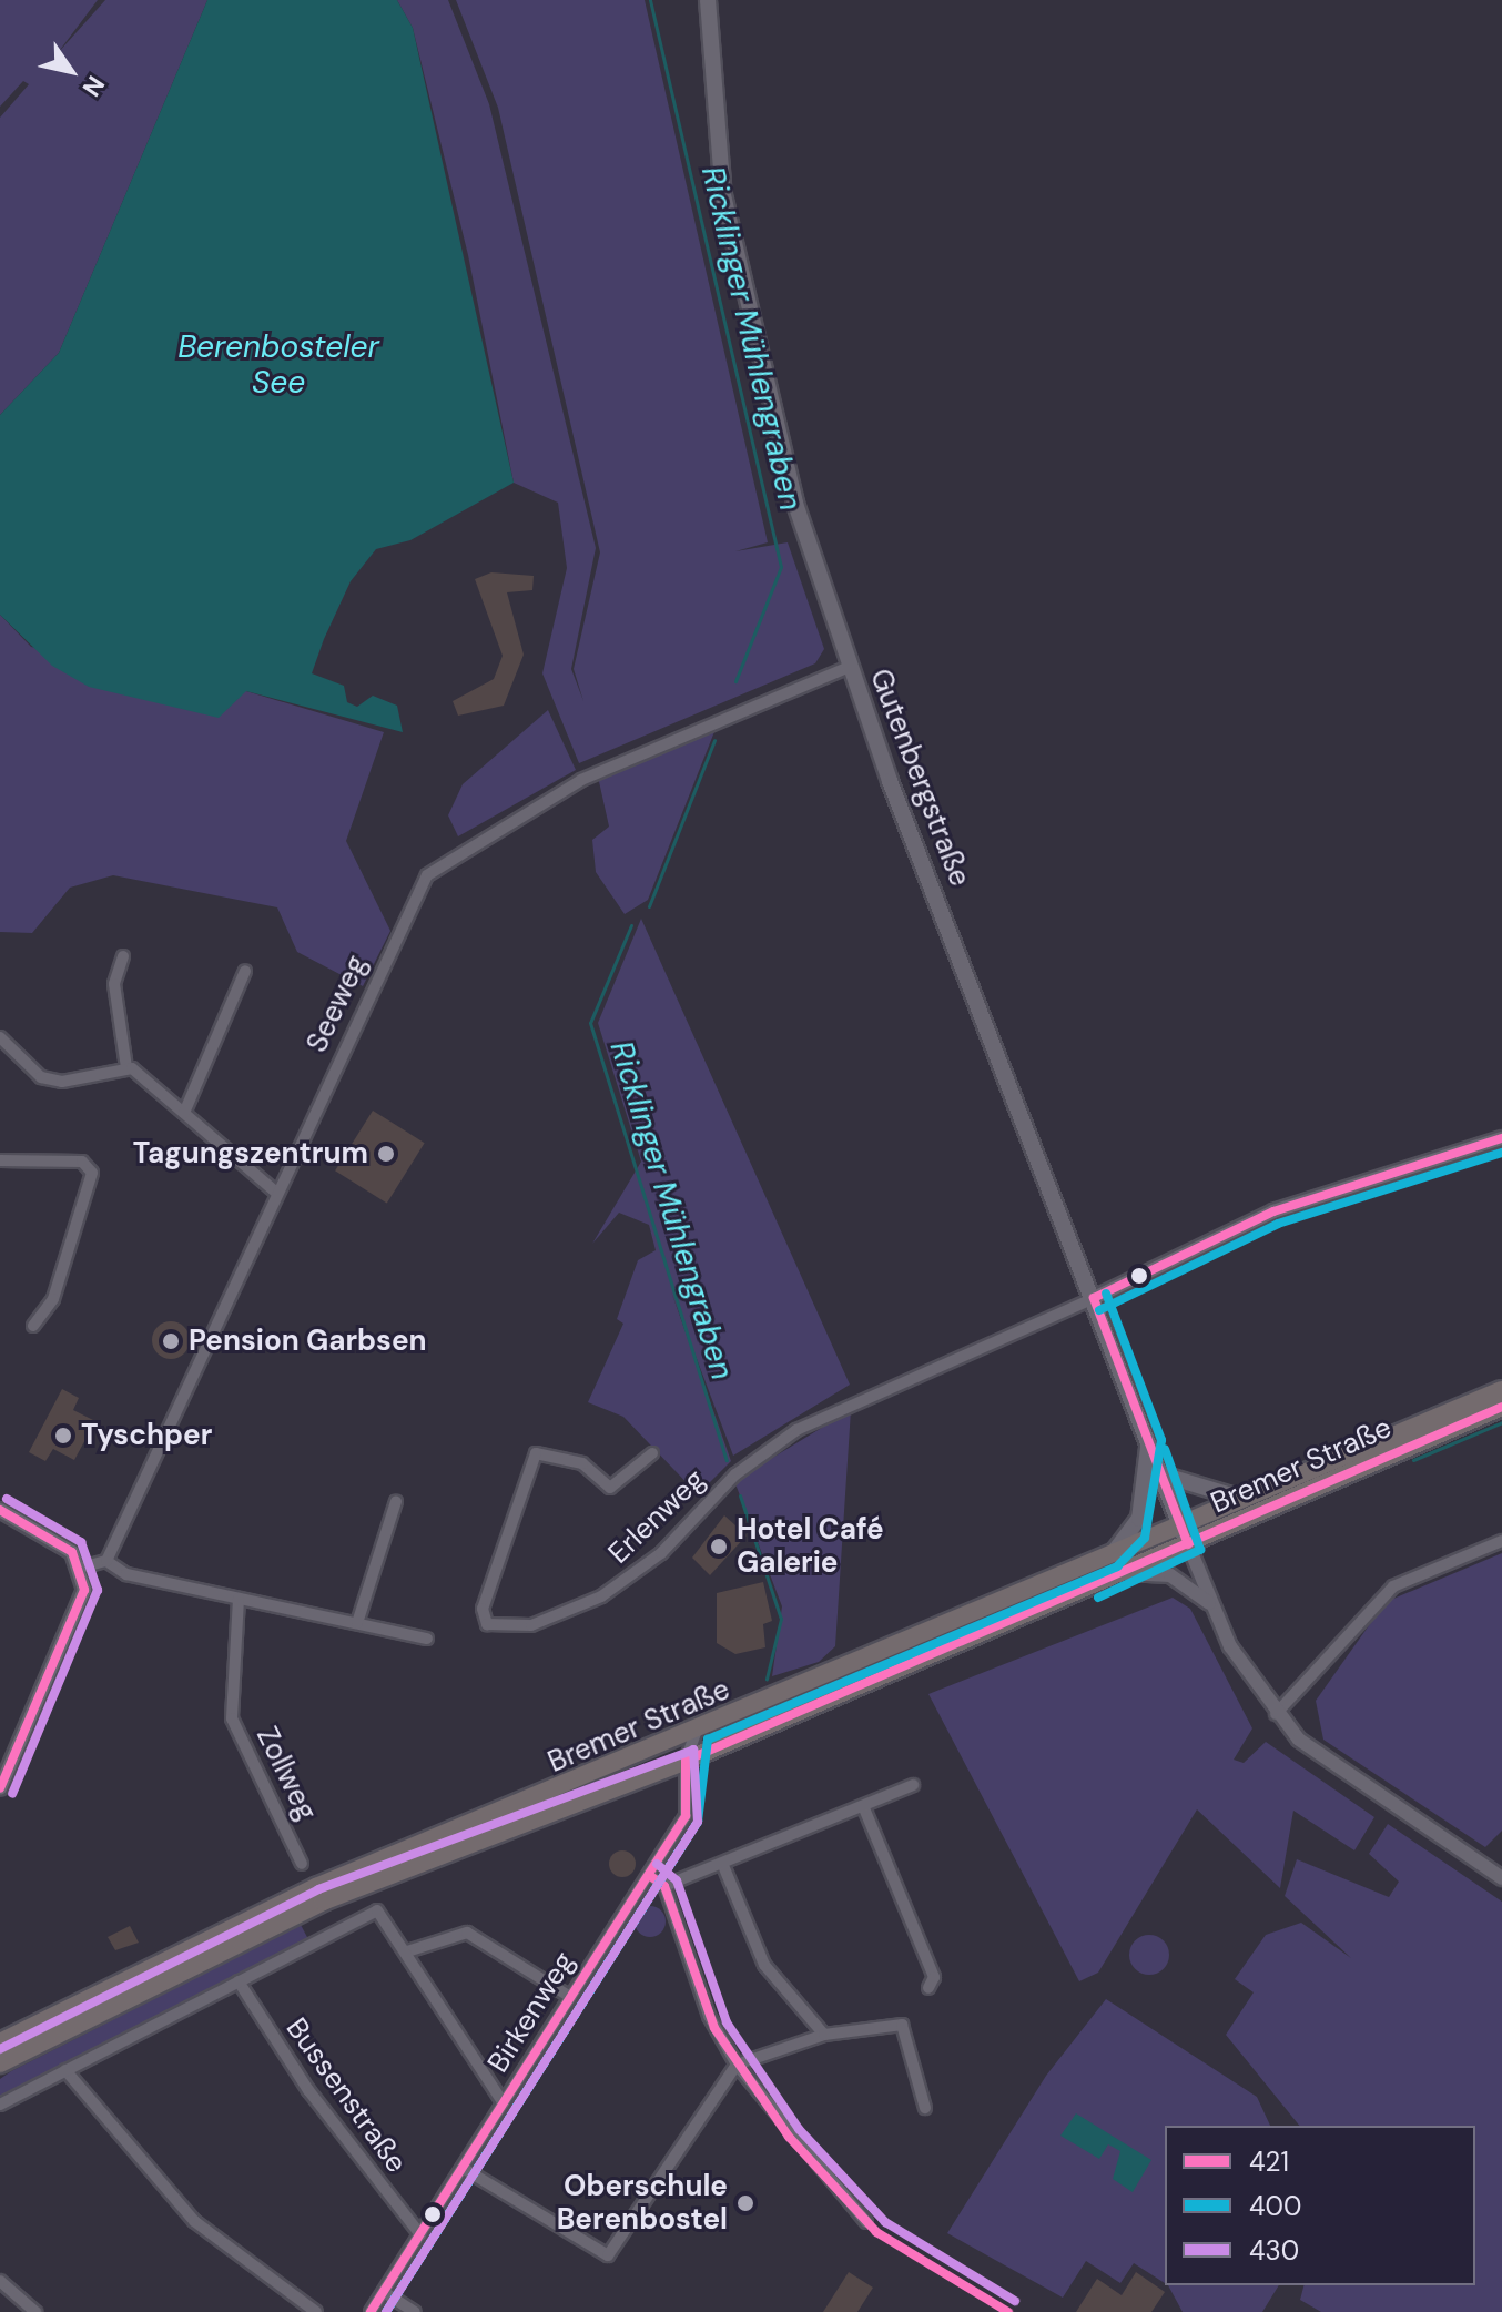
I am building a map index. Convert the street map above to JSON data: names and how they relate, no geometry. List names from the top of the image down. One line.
{"streets":{"main road":["Gutenbergstraße","Bremer Straße"],"street":["Seeweg","Erlenweg","Zollweg","Birkenweg","Bussenstraße"]},"crossings":[["Gutenbergstraße","Seeweg"],["Gutenbergstraße","Bremer Straße"],["Gutenbergstraße","Erlenweg"],["Bremer Straße","Birkenweg"],["Birkenweg","Bussenstraße"]],"water":["Ricklinger Mühlengraben","Berenbosteler See"],"places":["Tagungszentrum","Pension Garbsen","Tyschper","Hotel Café Galerie","Oberschule Berenbostel"],"lines":["transit line 421","transit line 400","transit line 430"],"legend":["421","400","430"],"north":"bottom right"}
